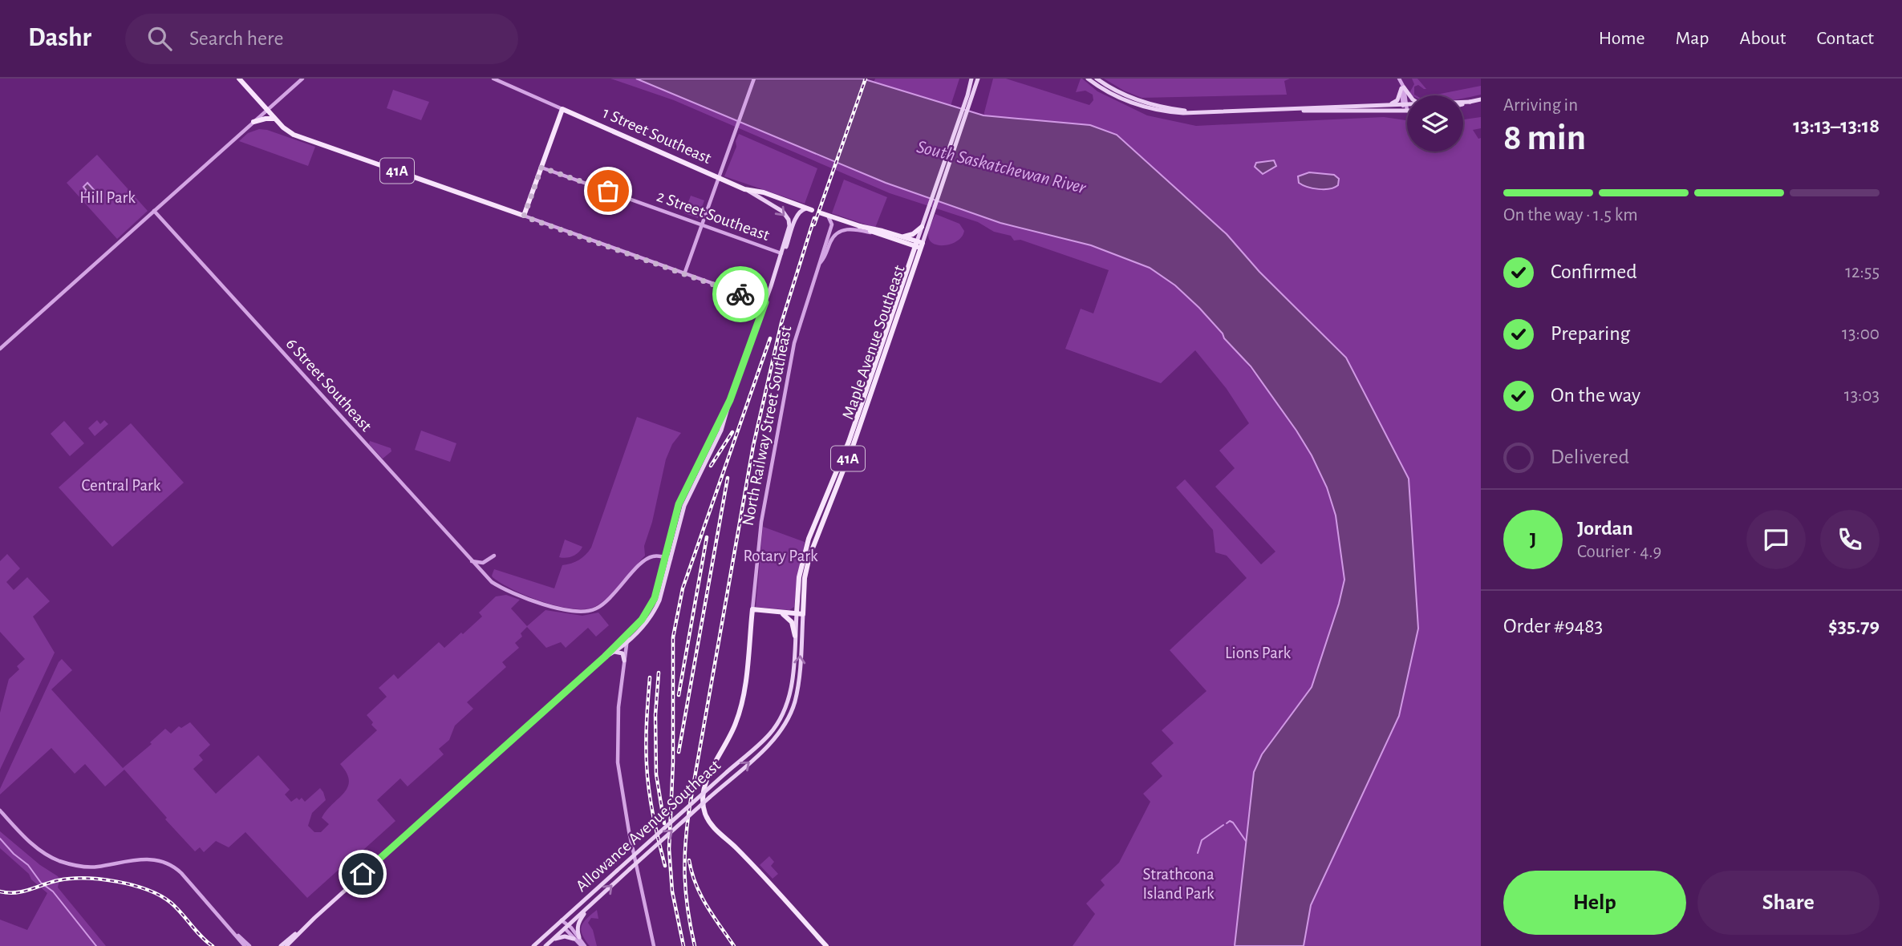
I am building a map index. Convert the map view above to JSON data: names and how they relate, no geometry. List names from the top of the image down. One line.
{"streets":{"main road":["1 Street Southeast","41A","Maple Avenue Southeast","North Railway Street Southeast","Allowance Avenue Southeast"],"street":["2 Street Southeast","6 Street Southeast"]},"crossings":[["Maple Avenue Southeast","Allowance Avenue Southeast"]],"water":["South Saskatchewan River"],"parks":["Hill Park","Central Park","Rotary Park","Lions Park","Strathcona Island Park"],"page":{"header":"Dashr","search":"Search here","nav":["Home","Map","About","Contact"],"heading":["8 min","Arriving in","13:13–13:18"],"panel":["Jordan","Courier · 4.9","Order #9483","$35.79"],"bar":"On the way · 1.5 km","list":[["Confirmed","12:55"],["Preparing","13:00"],["On the way","13:03"],"Delivered"],"round":"J","buttons":["Help","Share"]}}
